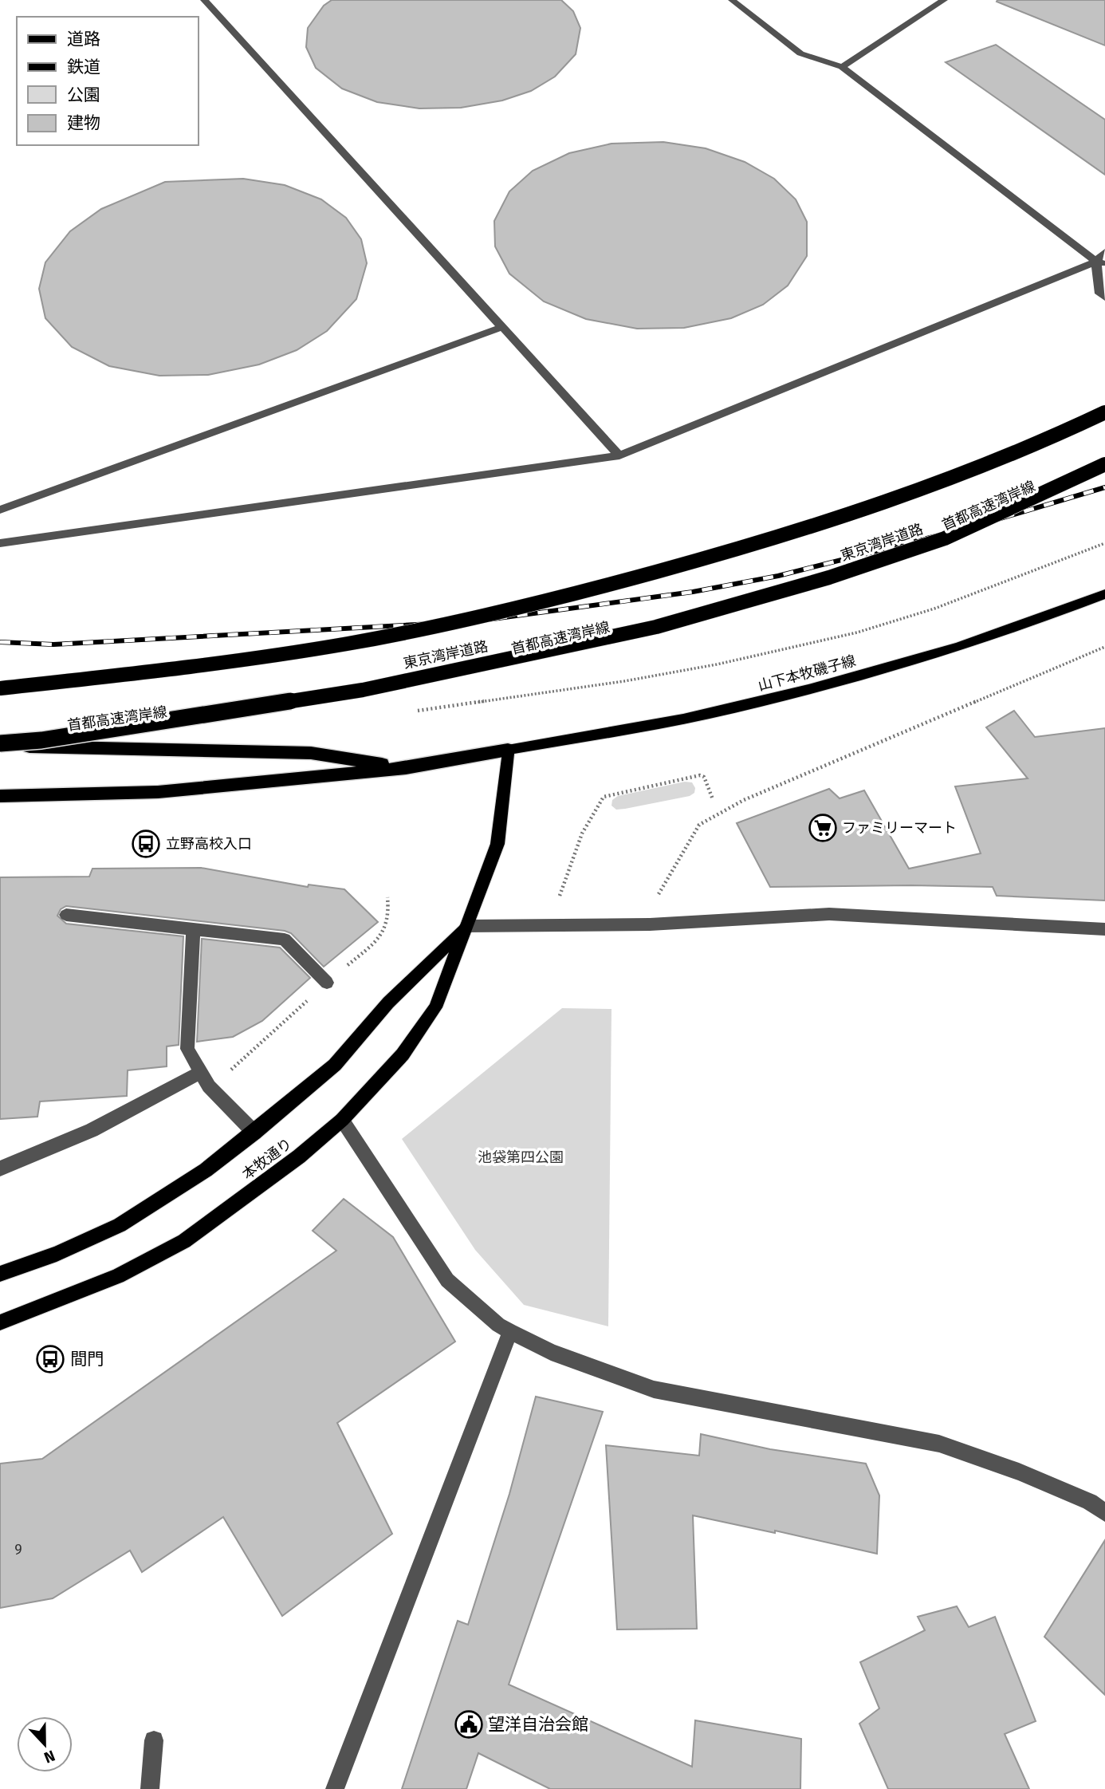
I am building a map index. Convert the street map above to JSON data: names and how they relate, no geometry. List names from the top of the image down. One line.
{"streets":{"highway":["首都高速湾岸線","東京湾岸道路"],"main road":["山下本牧磯子線","本牧通り"]},"crossings":[["首都高速湾岸線","東京湾岸道路"],["山下本牧磯子線","本牧通り"]],"parks":["池袋第四公園"],"places":{"supermarket":["ファミリーマート"],"bus stop":["立野高校入口","間門"],"public building":["望洋自治会館"]},"house_numbers":["9"],"legend":["道路","鉄道","公園","建物"],"north":"bottom"}
